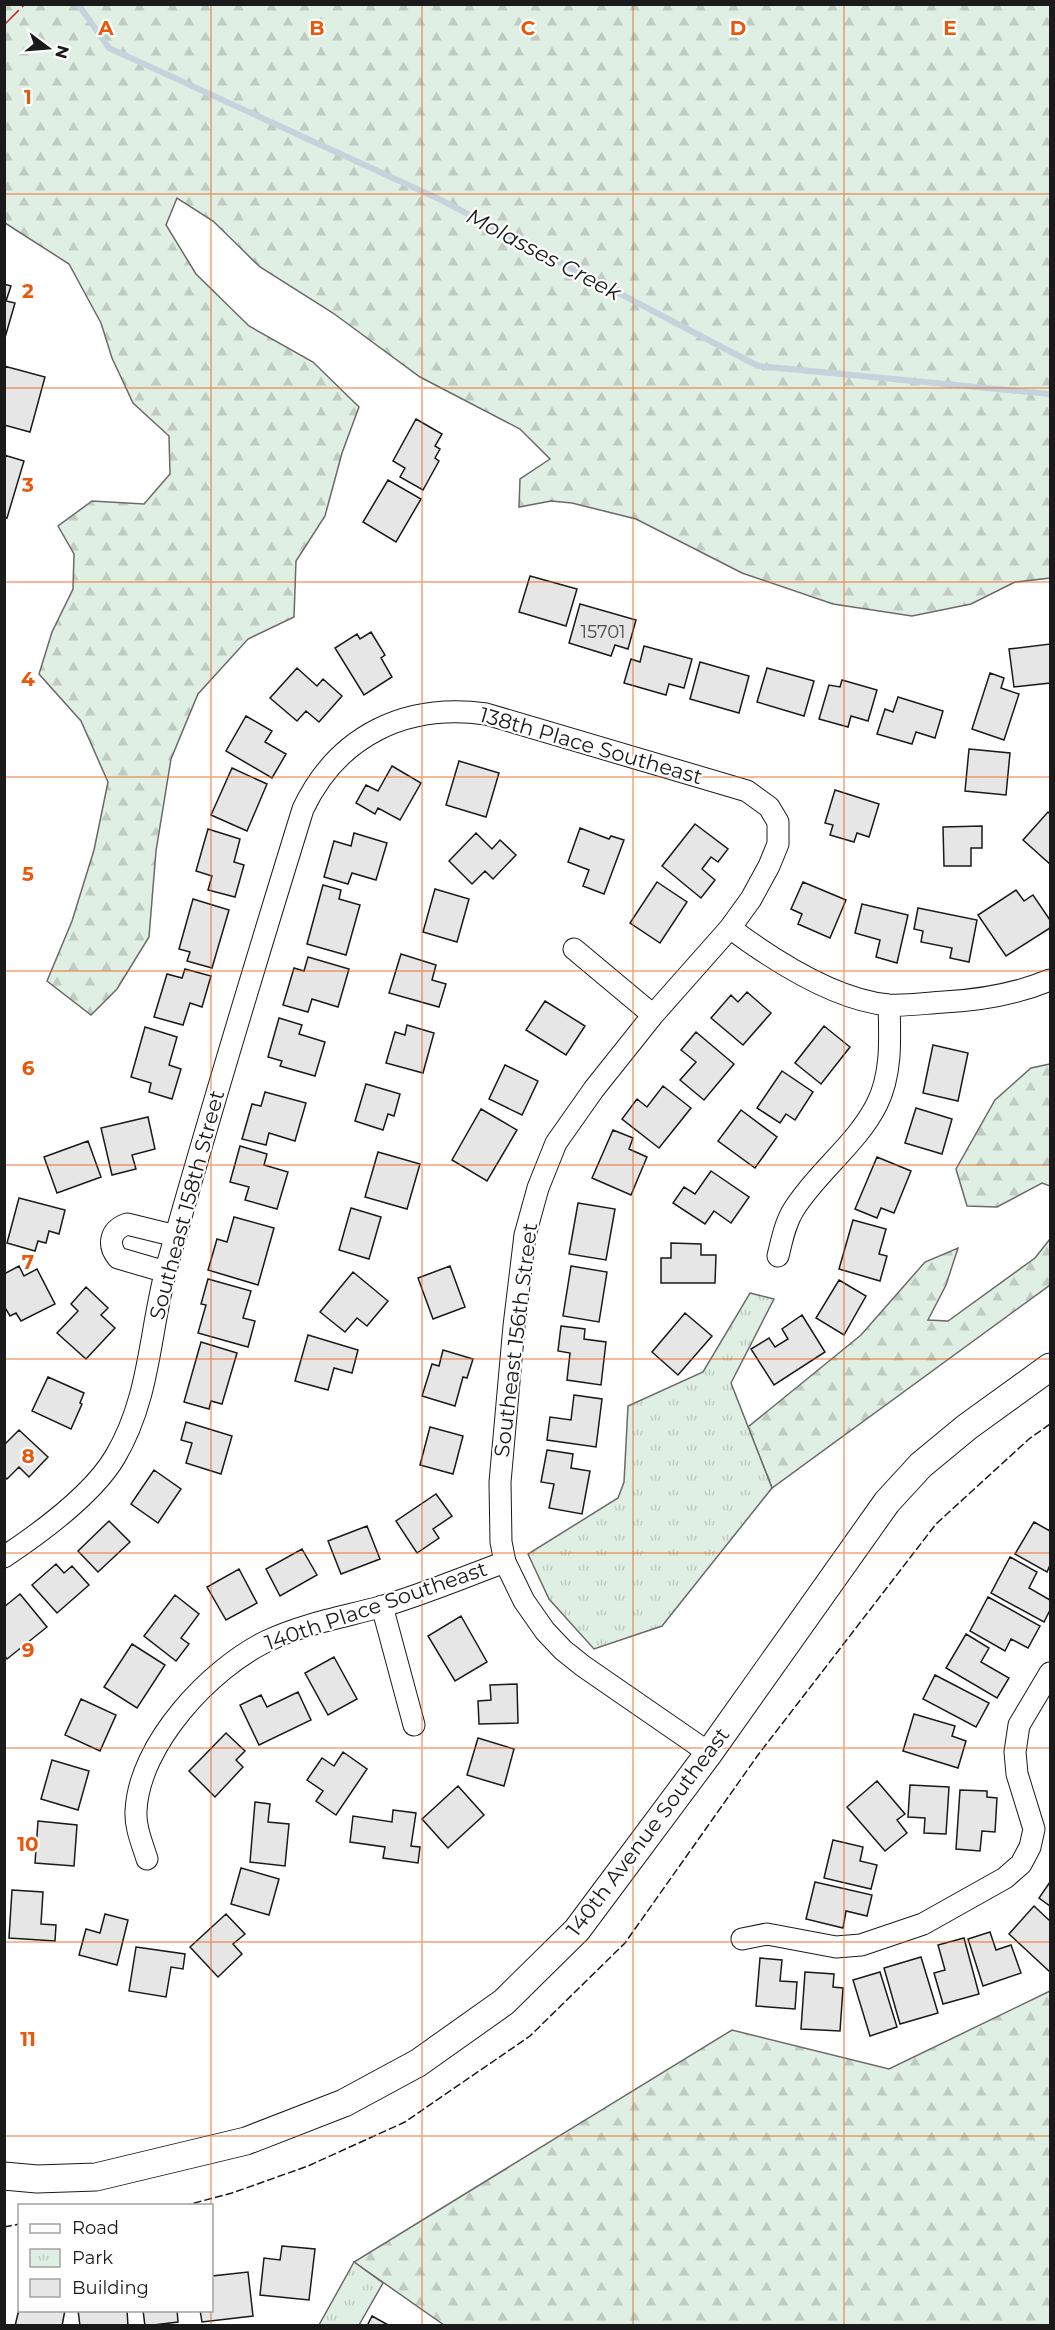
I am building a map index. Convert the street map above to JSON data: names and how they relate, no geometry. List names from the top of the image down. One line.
{"streets":{"main road":["140th Avenue Southeast"],"street":["138th Place Southeast","Southeast 158th Street","Southeast 156th Street","140th Place Southeast"]},"crossings":[["138th Place Southeast","Southeast 158th Street"],["138th Place Southeast","Southeast 156th Street"],["Southeast 156th Street","140th Place Southeast"],["Southeast 156th Street","140th Avenue Southeast"]],"water":["Molasses Creek"],"house_numbers":["15701"],"legend":["Road","Park","Building"],"north":"right","grid":{"columns":["A","B","C","D","E"],"rows":["1","2","3","4","5","6","7","8","9","10","11"]}}
